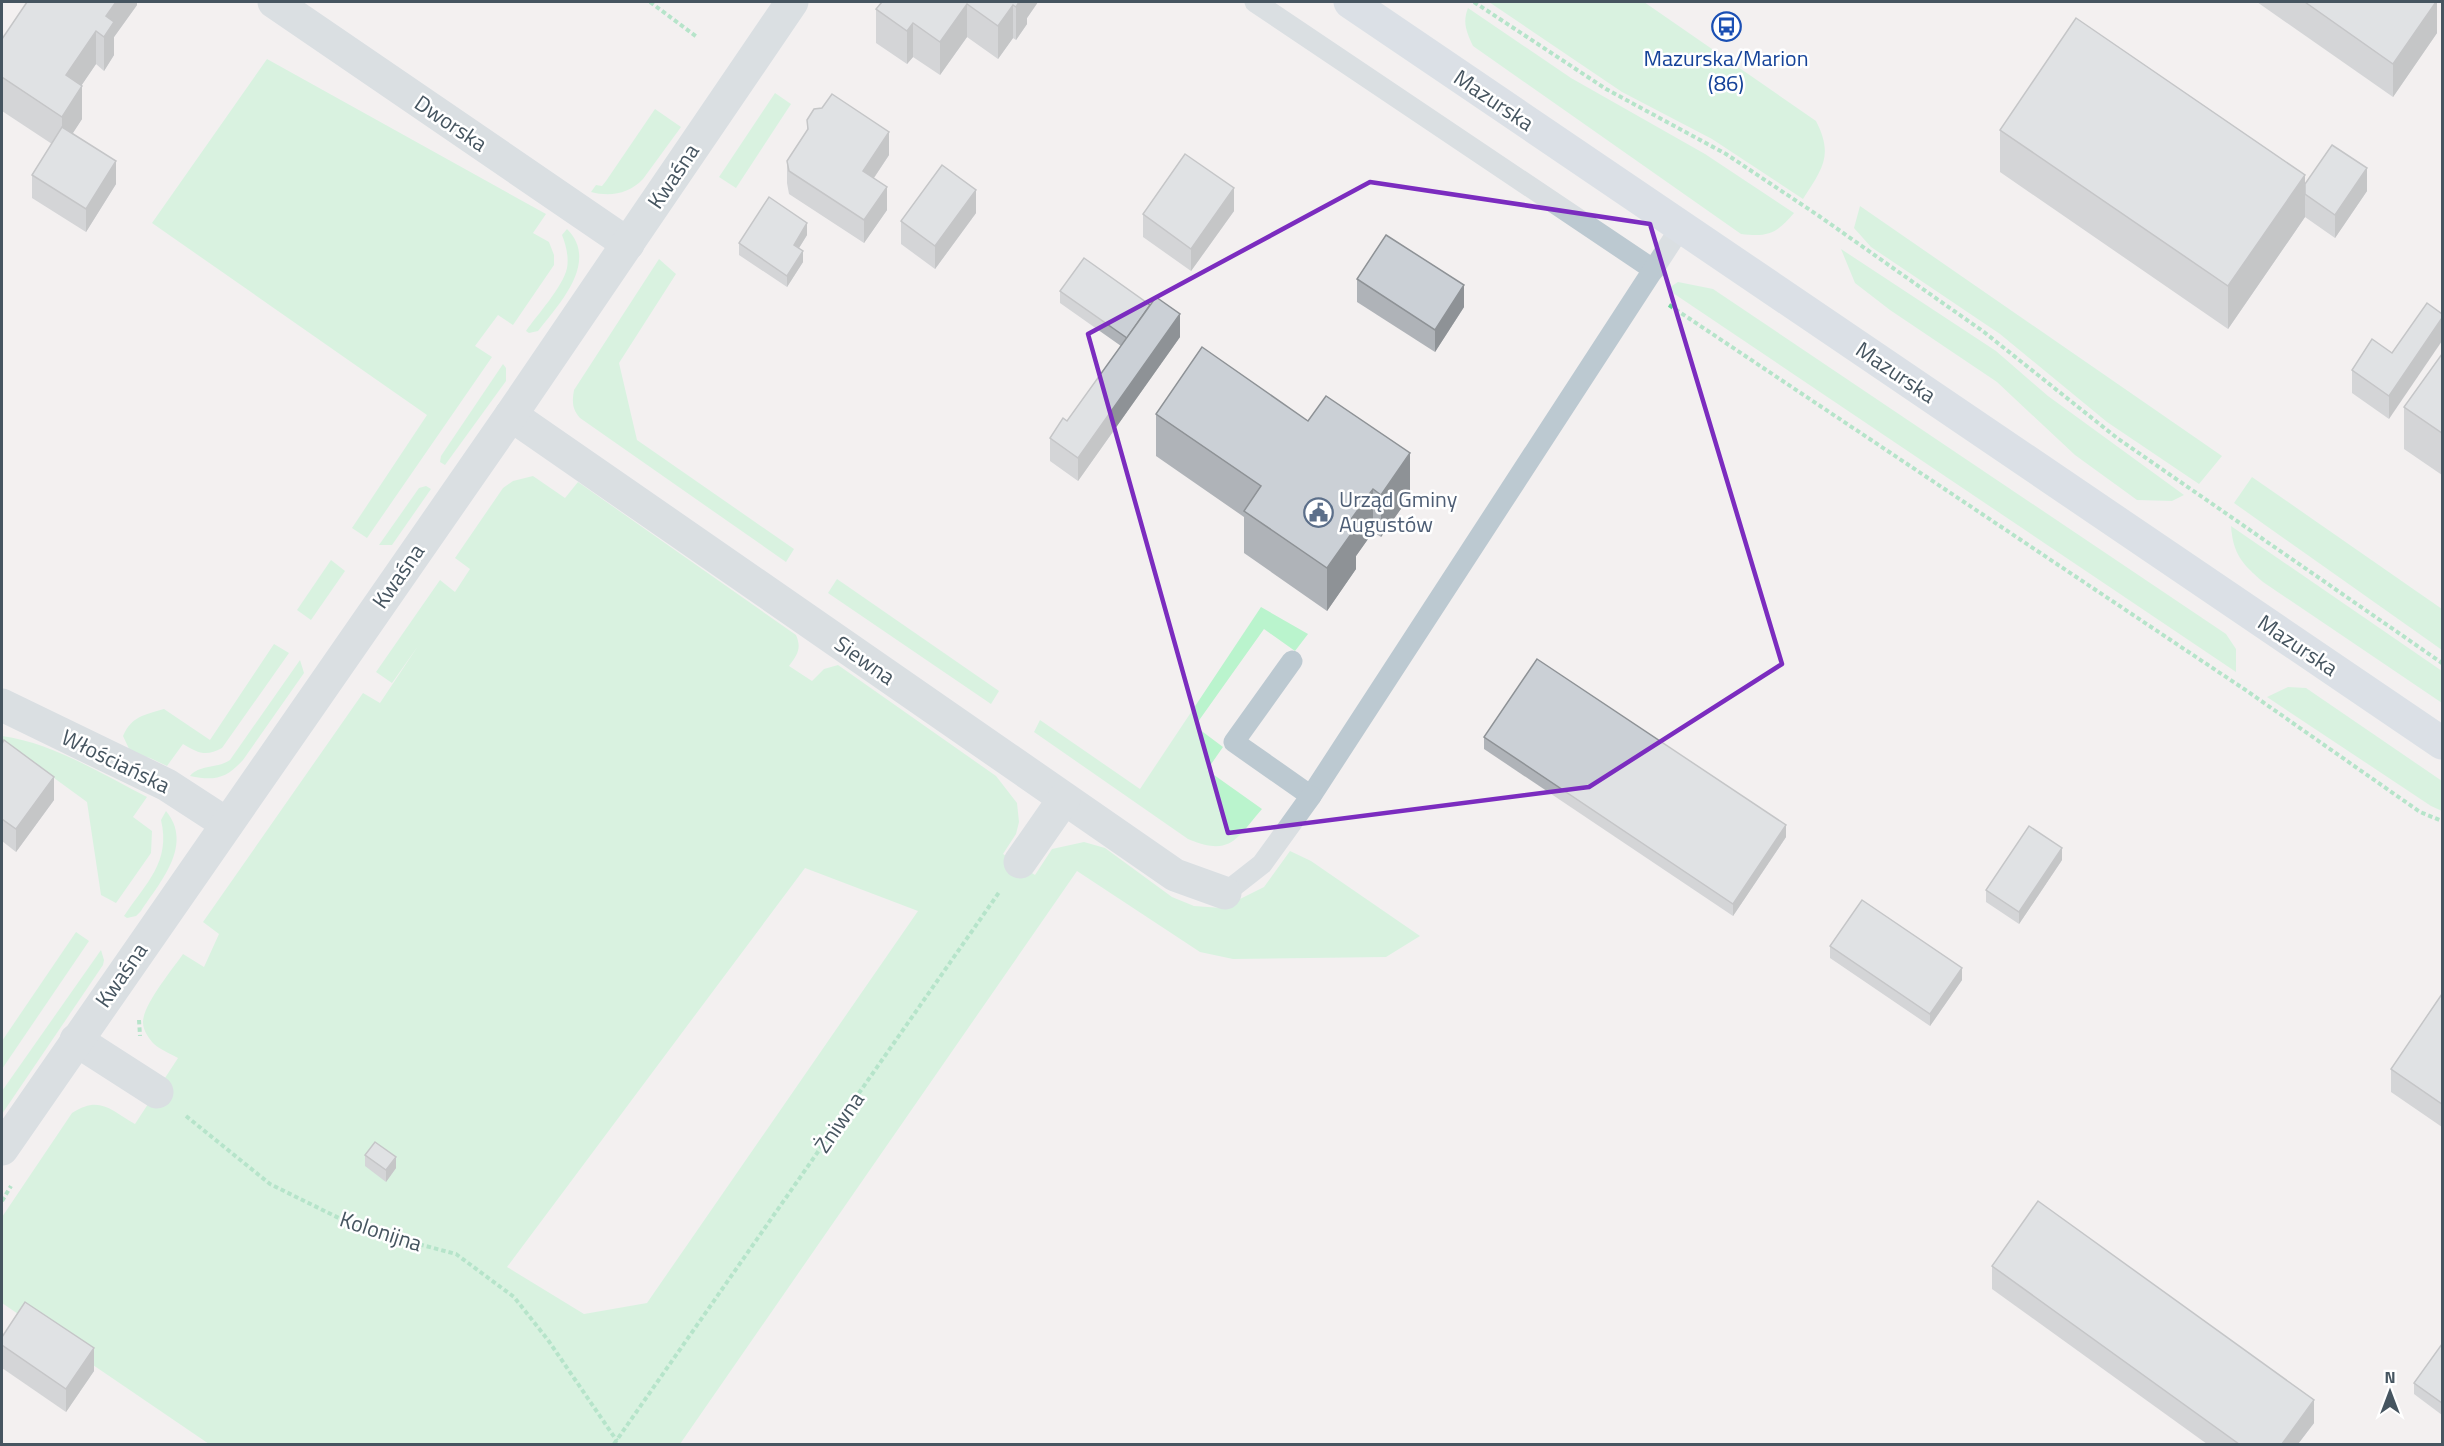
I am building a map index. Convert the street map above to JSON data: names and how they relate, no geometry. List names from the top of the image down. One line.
{"streets":{"main road":["Mazurska"],"street":["Dworska","Kwaśna","Siewna","Włościańska"],"path":["Żniwna","Kolonijna"]},"crossings":[["Dworska","Kwaśna"],["Kwaśna","Siewna"],["Kwaśna","Włościańska"],["Żniwna","Kolonijna"]],"places":{"bus stop":["Mazurska/Marion (86)"],"public building":["Urząd Gminy Augustów"]},"north":"top"}
